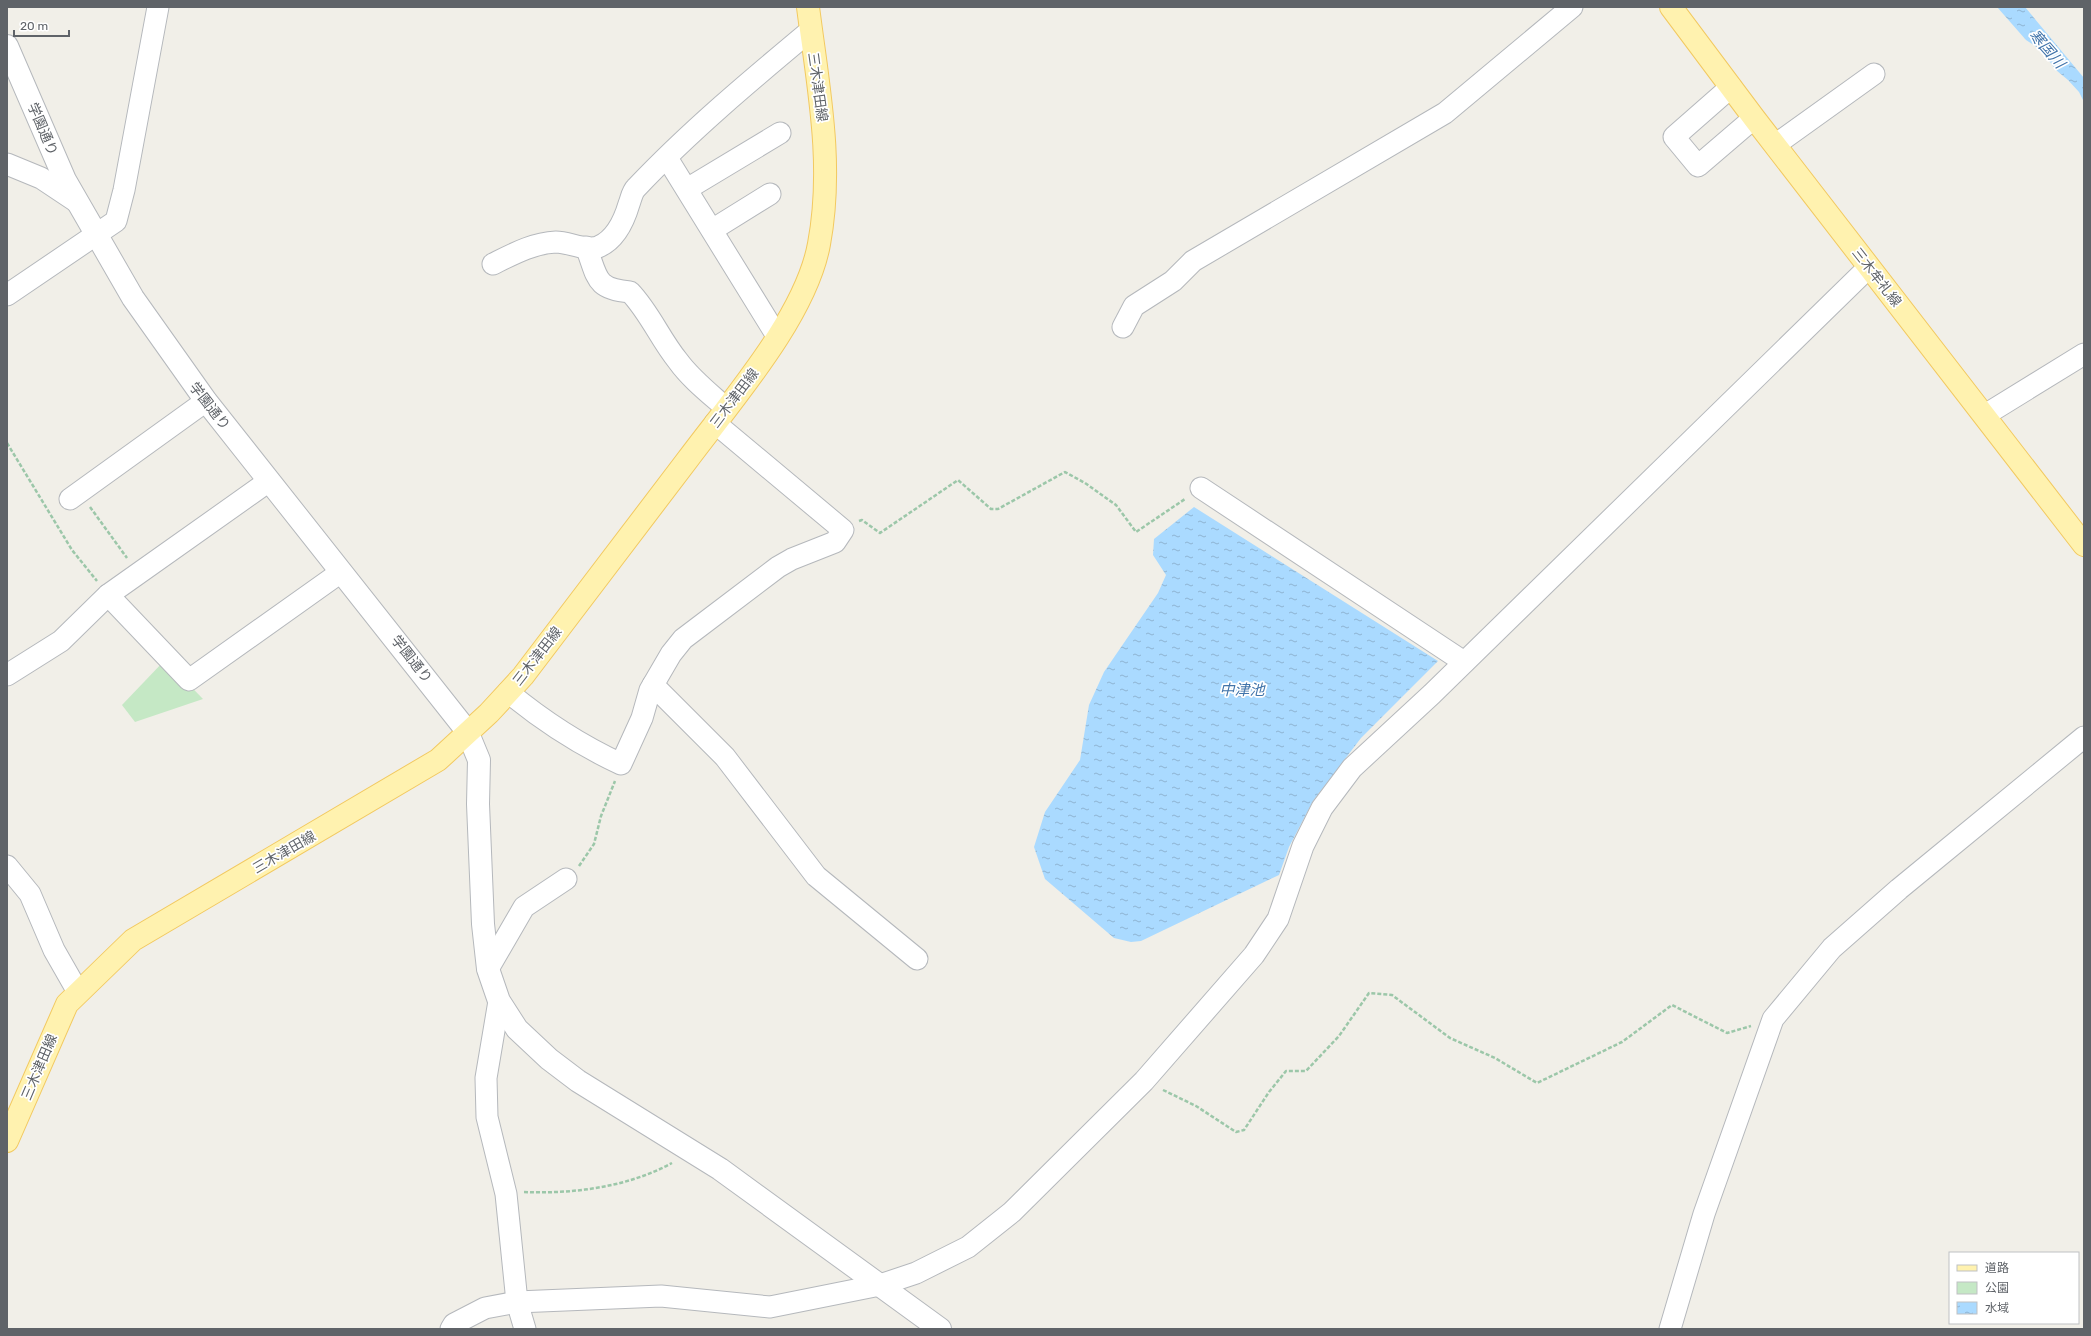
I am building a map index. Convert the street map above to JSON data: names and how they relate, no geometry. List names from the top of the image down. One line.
{"streets":{"main road":["三木津田線","三木牟礼線"],"street":["学園通り"]},"crossings":[["三木津田線","学園通り"]],"water":["寒国川","中津池"],"legend":["道路","公園","水域"],"scale_bar":"20 m"}
